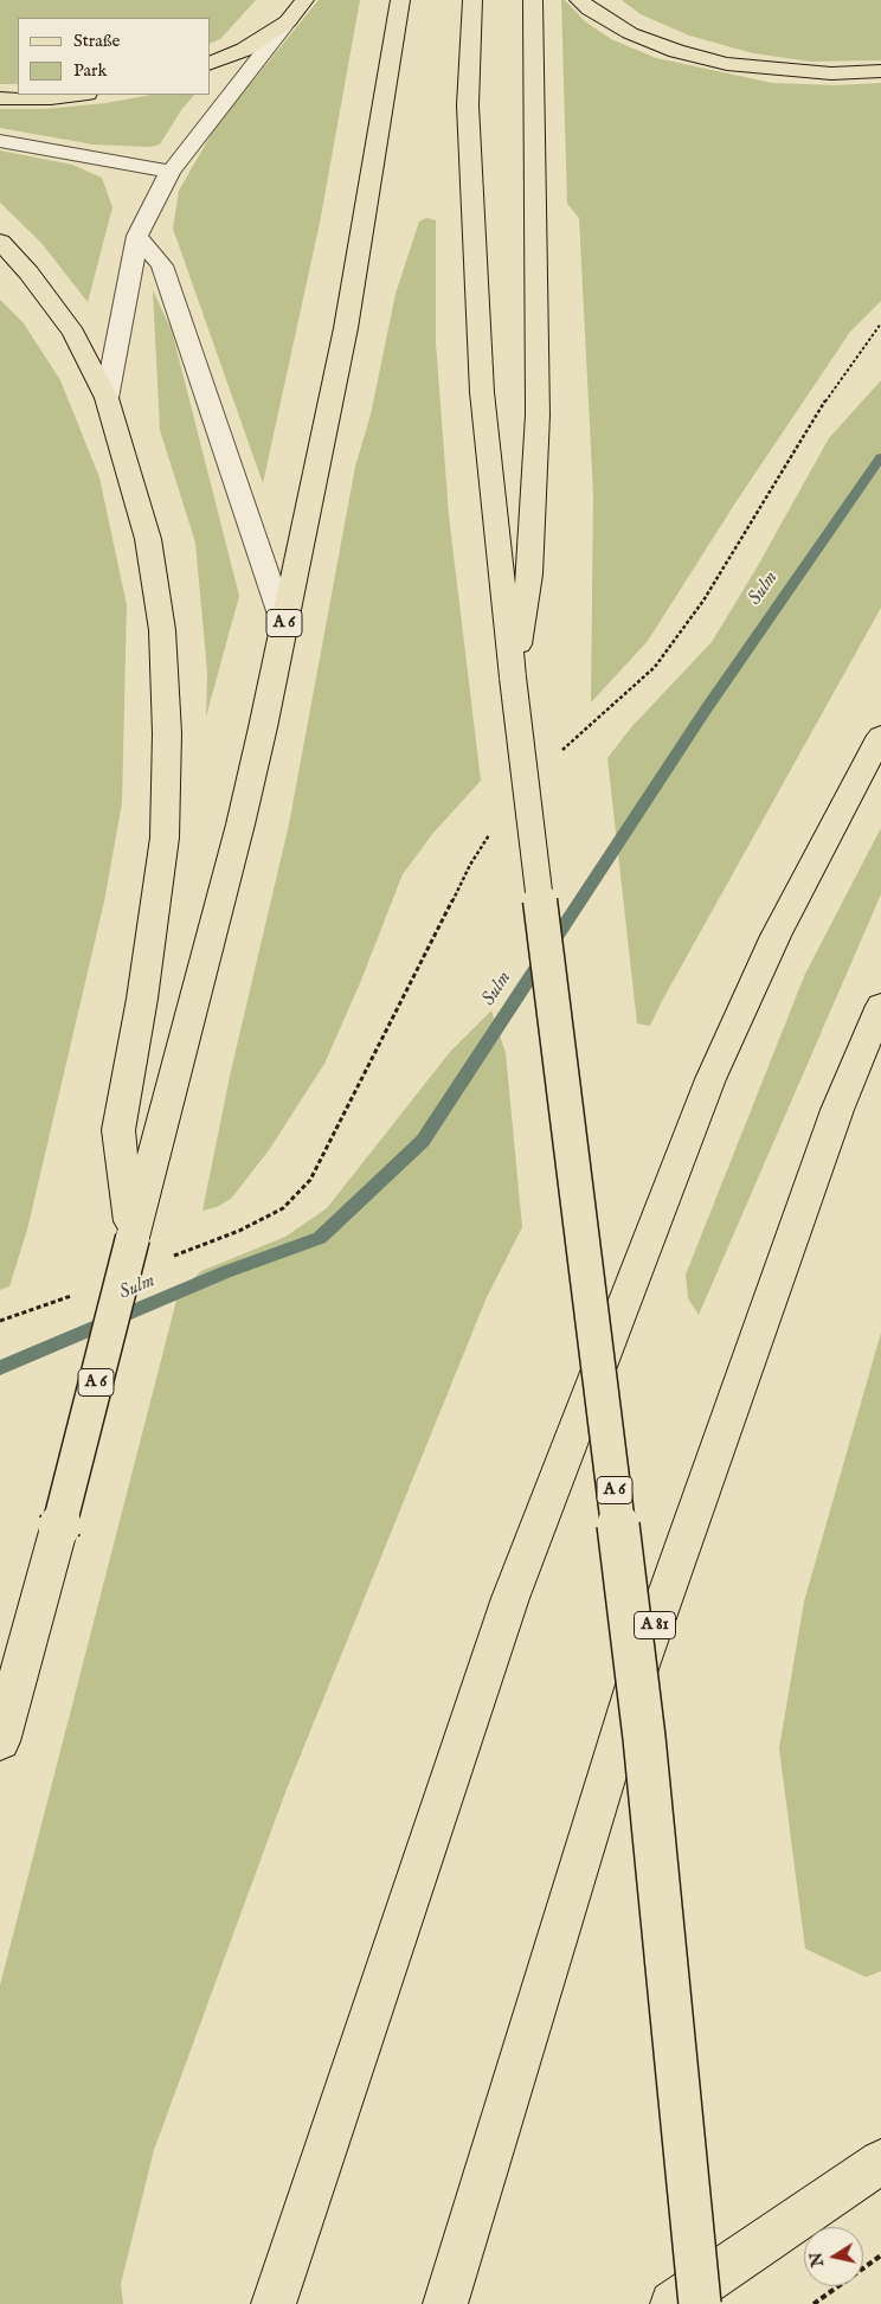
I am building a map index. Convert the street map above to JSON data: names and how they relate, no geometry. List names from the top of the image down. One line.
{"streets":{"main road":["A 6","A 81"]},"water":["Sulm"],"legend":["Straße","Park"],"north":"left"}
